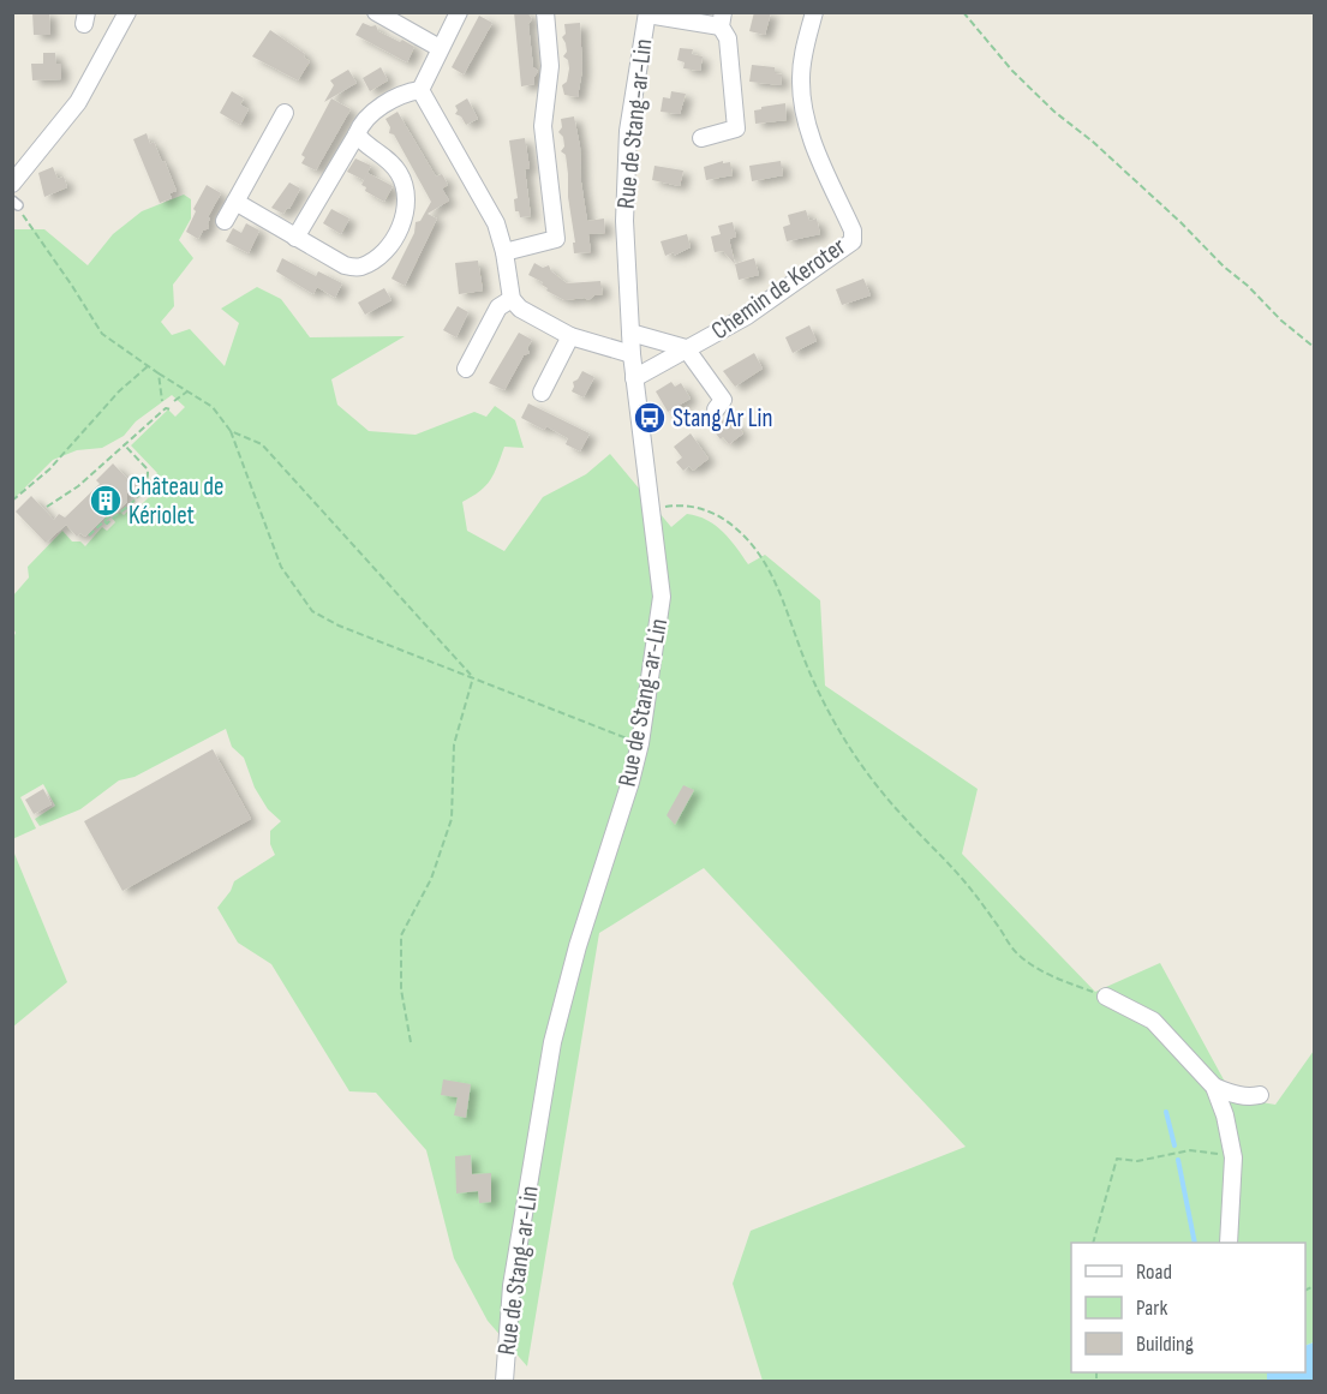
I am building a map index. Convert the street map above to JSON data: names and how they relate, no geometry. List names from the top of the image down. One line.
{"streets":{"street":["Rue de Stang-ar-Lin","Chemin de Keroter"]},"crossings":[["Rue de Stang-ar-Lin","Chemin de Keroter"]],"places":{"bus stop":["Stang Ar Lin"],"building":["Château de Kériolet"]},"legend":["Road","Park","Building"]}
